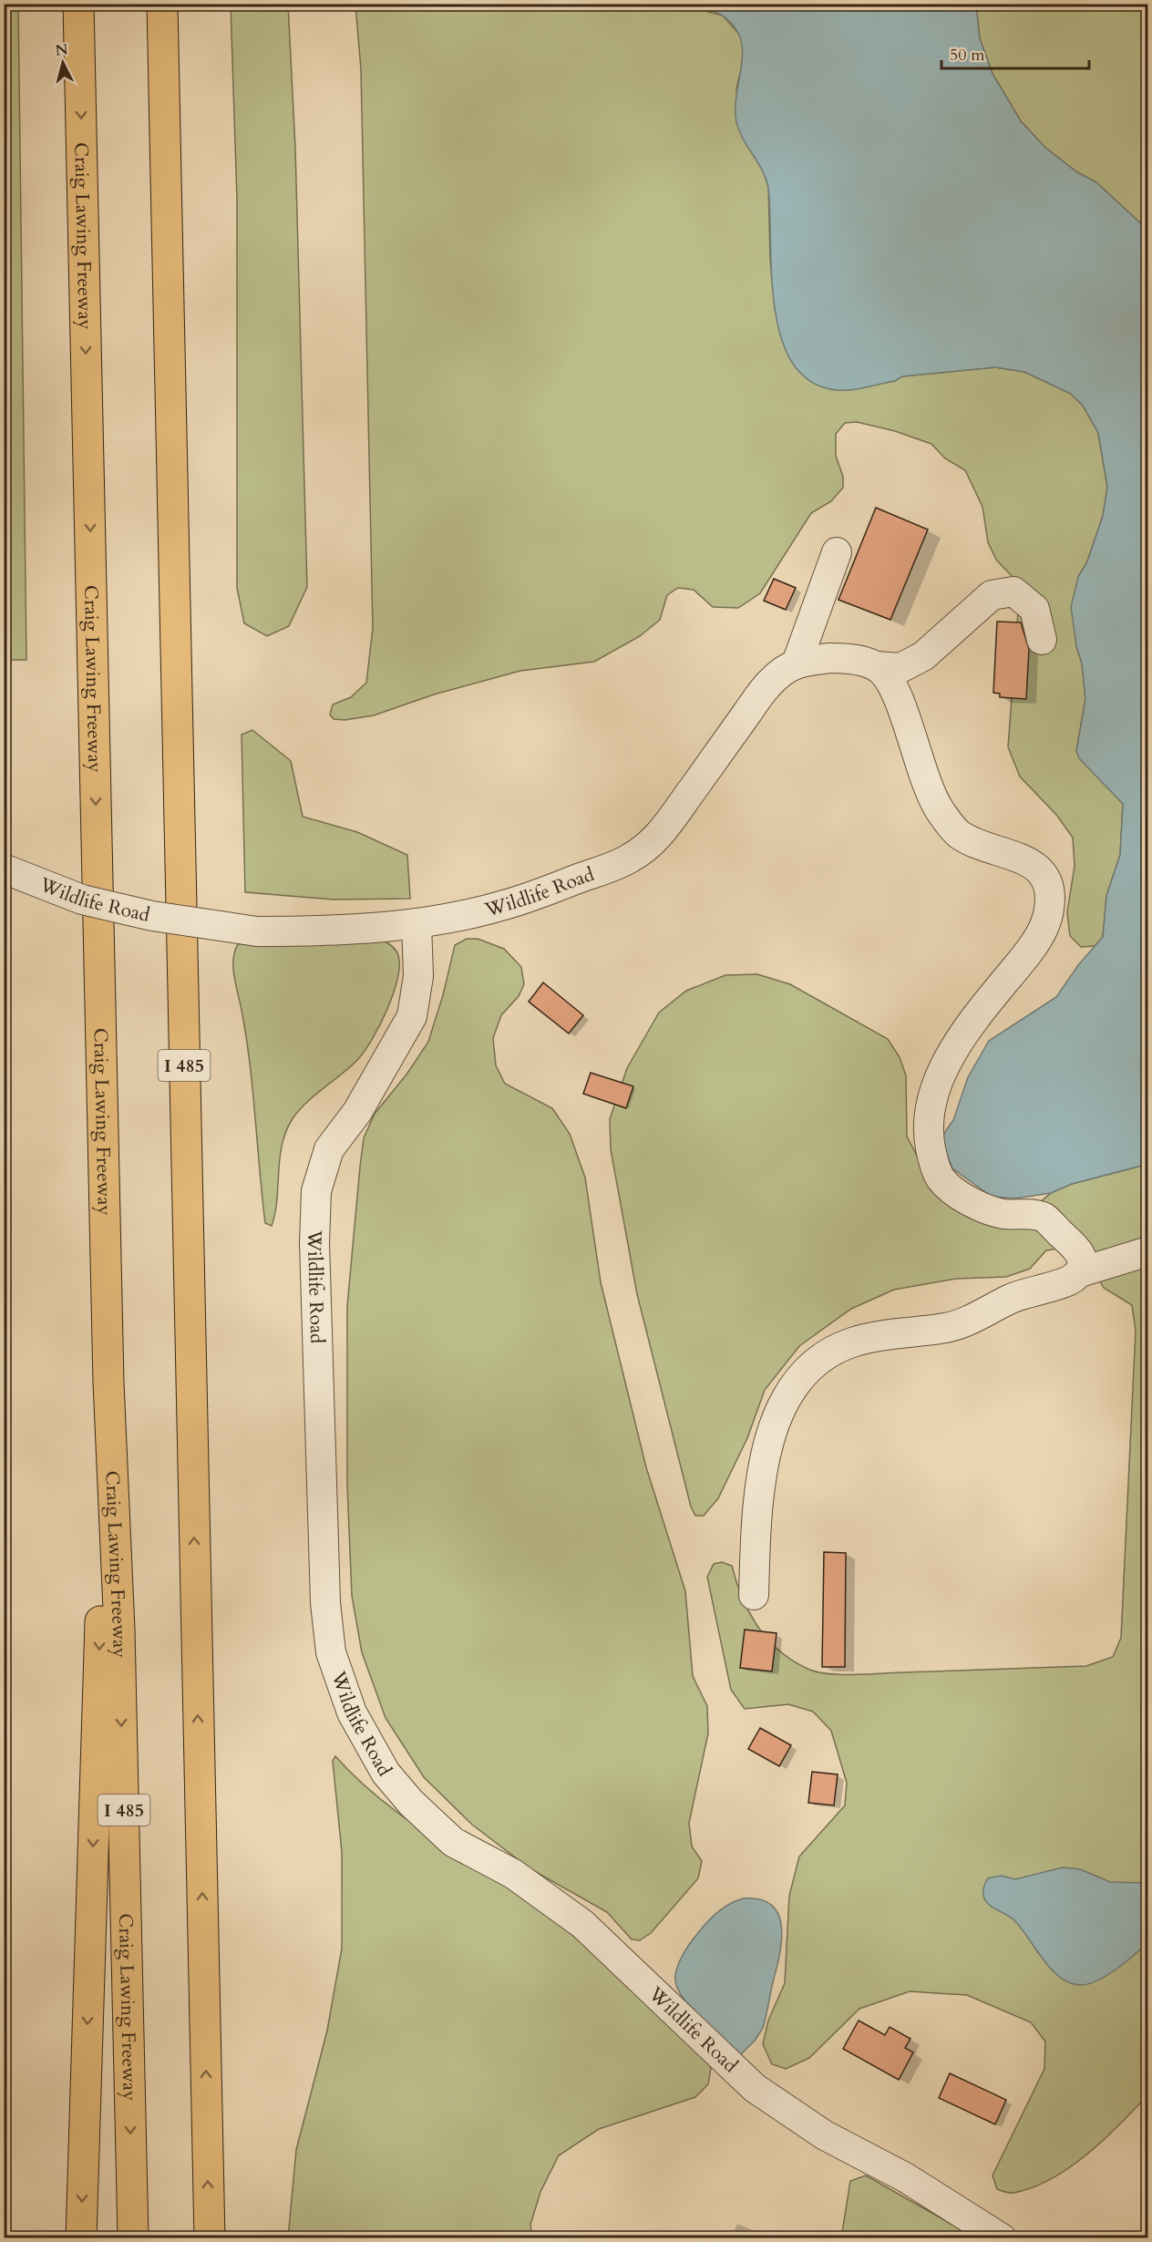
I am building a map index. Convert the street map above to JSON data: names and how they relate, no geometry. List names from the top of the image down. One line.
{"streets":{"highway":["Craig Lawing Freeway","I 485"],"street":["Wildlife Road"]},"scale_bar":"50 m","north":"top"}
